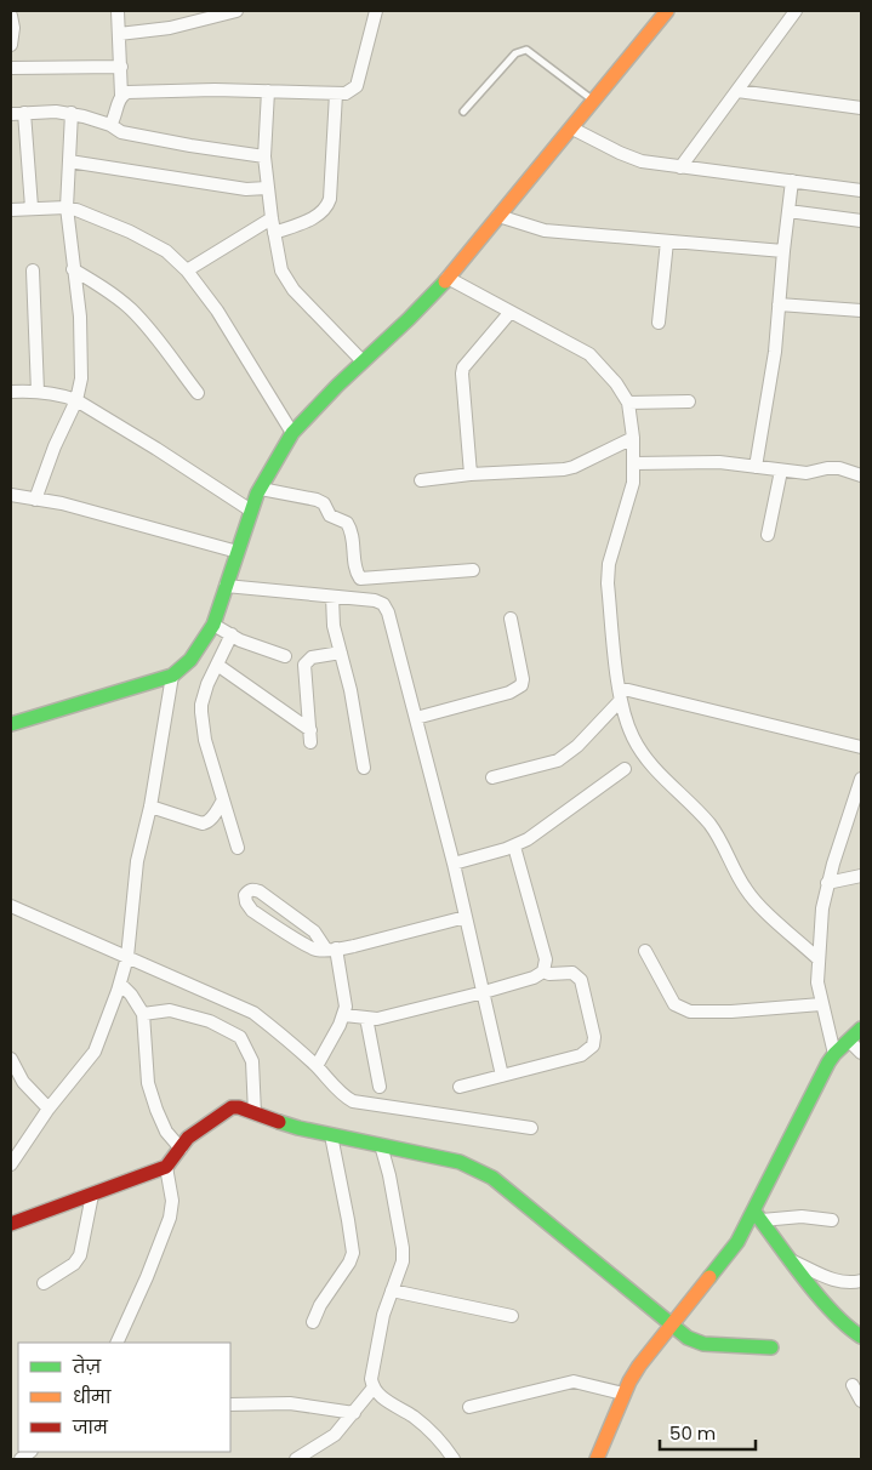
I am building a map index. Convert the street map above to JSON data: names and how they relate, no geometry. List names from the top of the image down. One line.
{"legend":["तेज़","धीमा","जाम"],"scale_bar":"50 m"}
